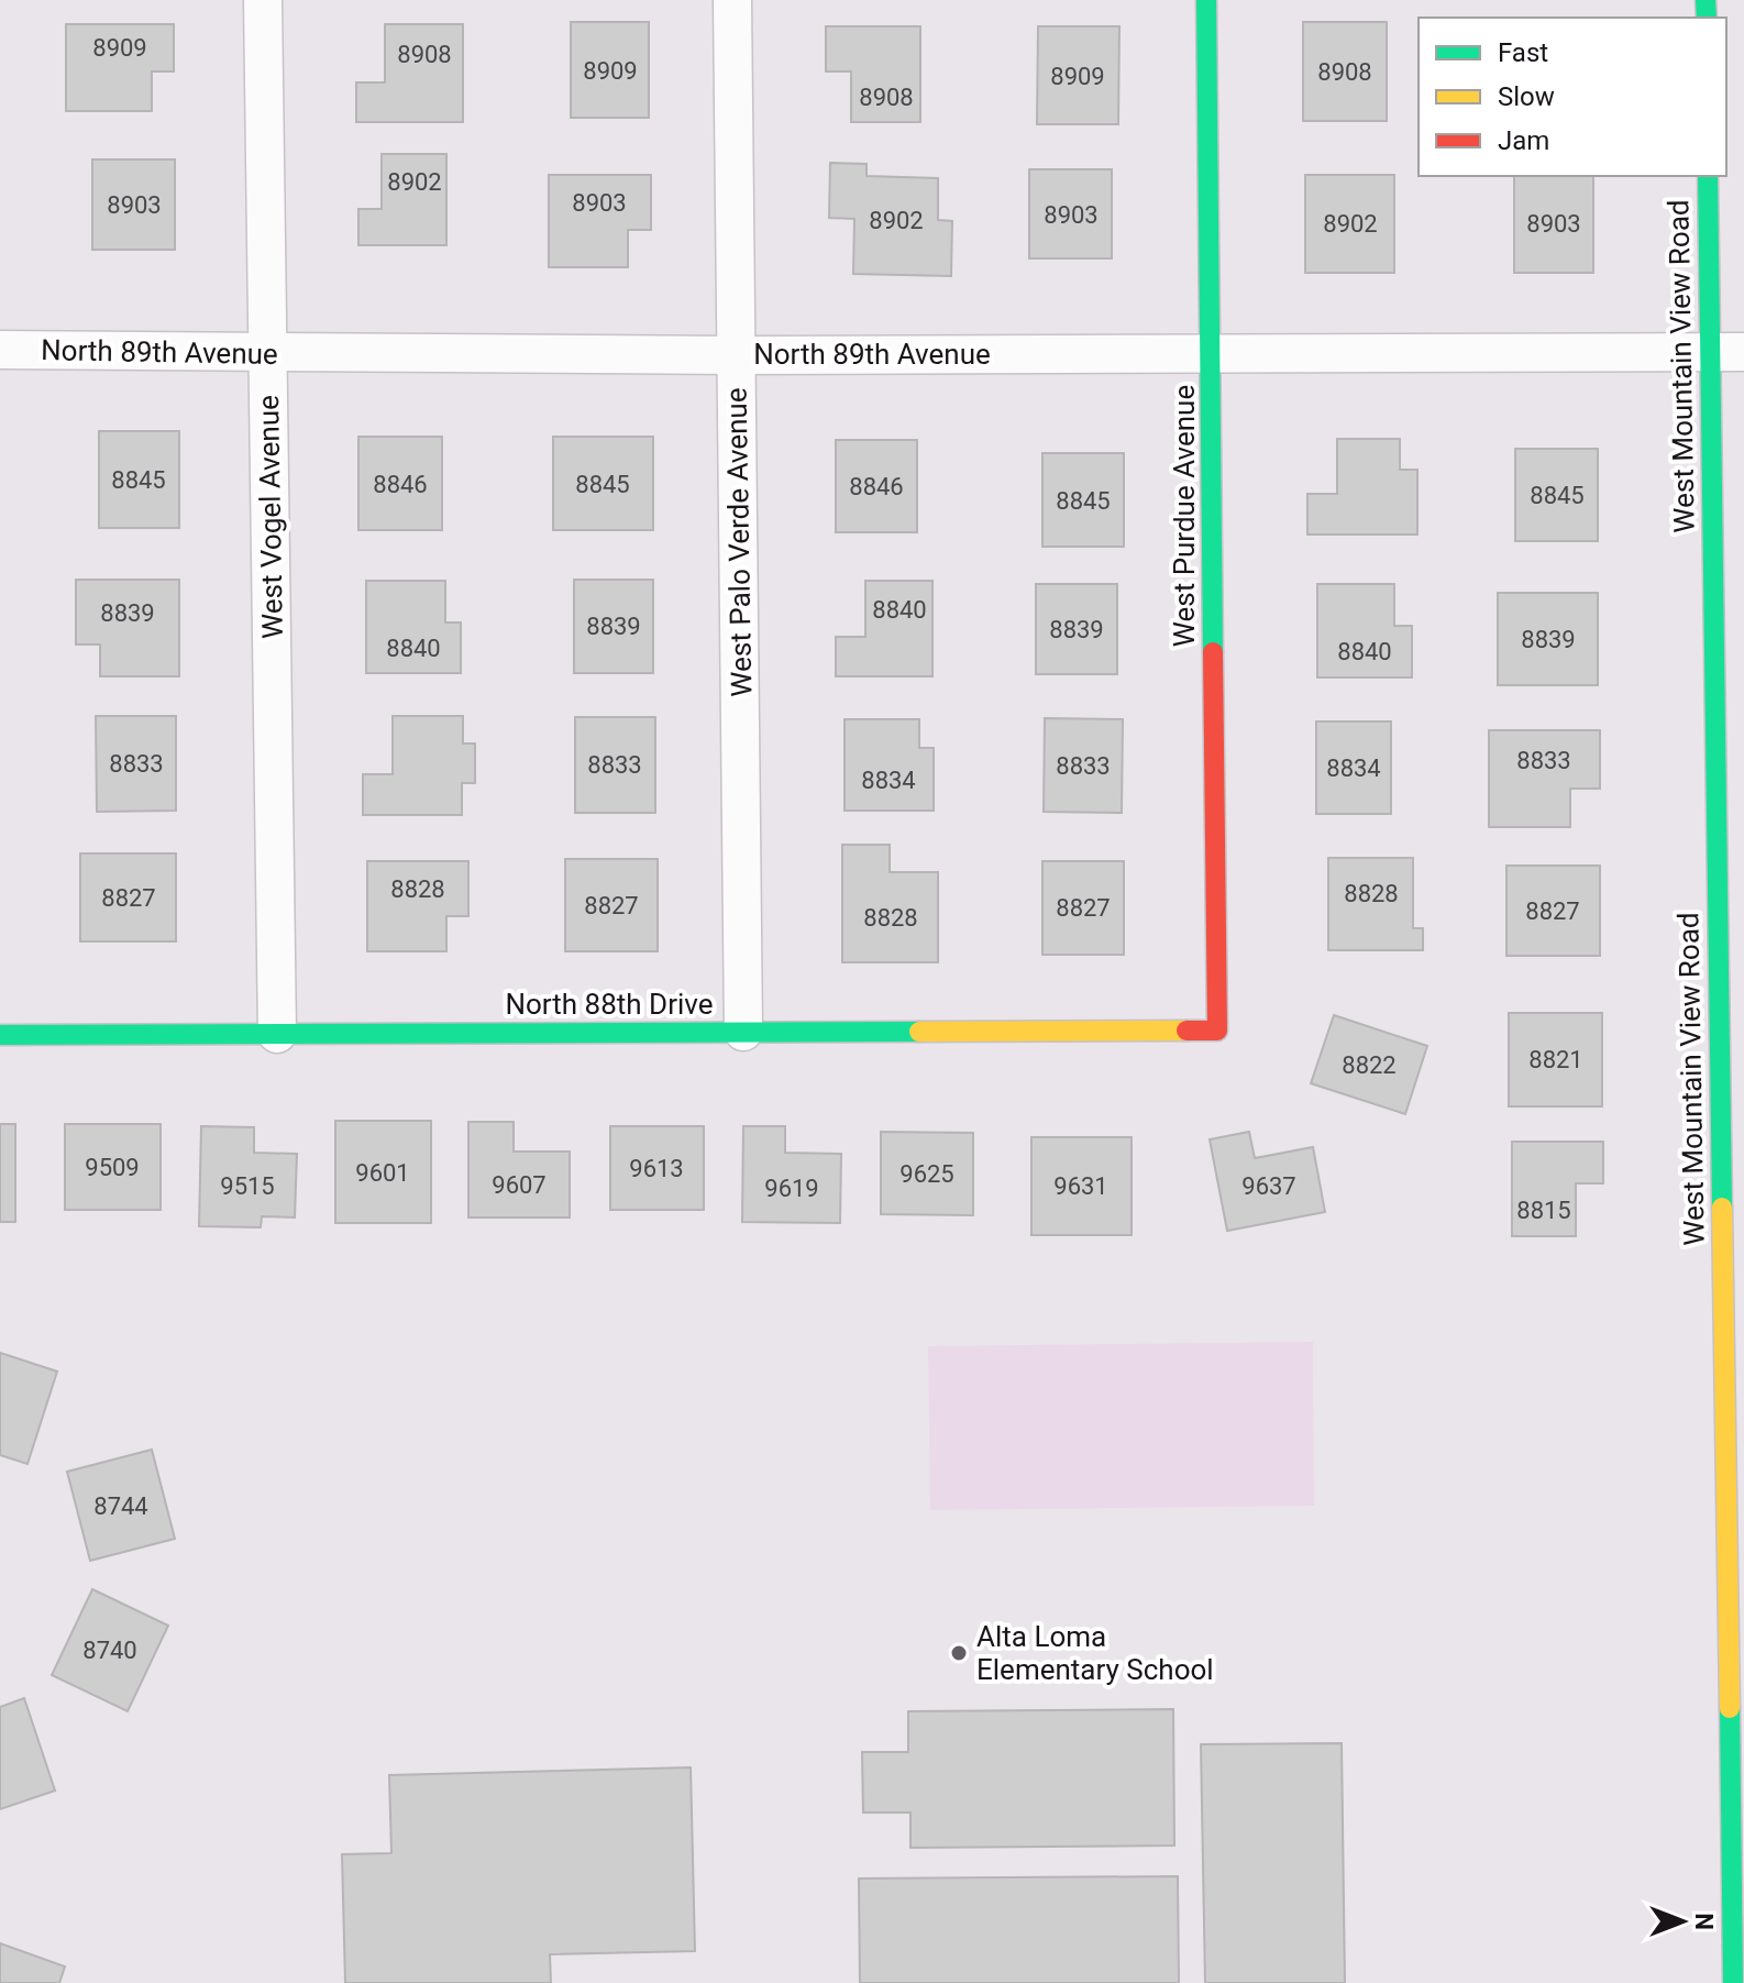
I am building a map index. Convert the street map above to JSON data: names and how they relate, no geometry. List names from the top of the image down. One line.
{"streets":{"street":["North 89th Avenue","West Mountain View Road","West Purdue Avenue","West Vogel Avenue","West Palo Verde Avenue","North 88th Drive"]},"crossings":[["North 89th Avenue","West Mountain View Road"],["North 89th Avenue","West Purdue Avenue"],["North 89th Avenue","West Vogel Avenue"],["North 89th Avenue","West Palo Verde Avenue"],["West Purdue Avenue","North 88th Drive"],["West Vogel Avenue","North 88th Drive"],["West Palo Verde Avenue","North 88th Drive"]],"places":["Alta Loma Elementary School"],"house_numbers":["8909","8908","8909","8908","8909","8908","8902","8903","8903","8903","8902","8902","8903","8845","8846","8845","8846","8845","8845","8840","8839","8839","8839","8839","8840","8840","8833","8833","8833","8833","8834","8834","8828","8828","8827","8827","8827","8827","8828","8821","8822","9509","9613","9601","9625","9607","9515","9631","9637","9619","8815","8744","8740"],"legend":["Fast","Slow","Jam"],"north":"right"}
